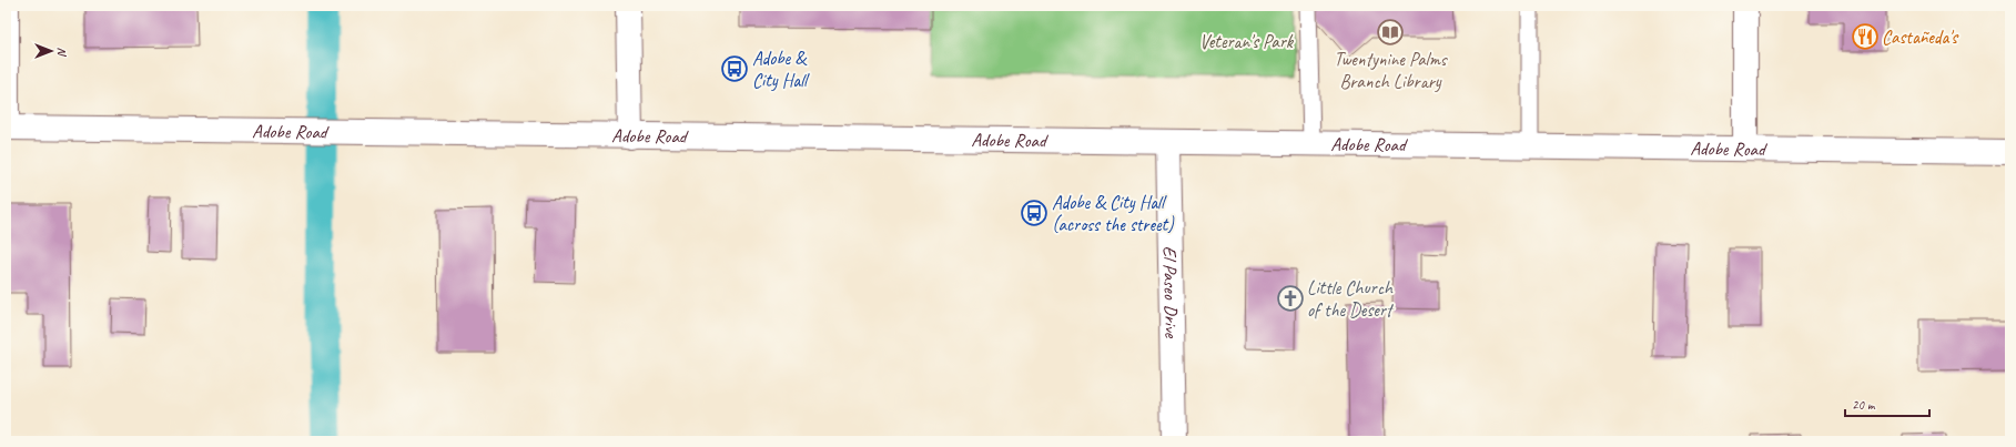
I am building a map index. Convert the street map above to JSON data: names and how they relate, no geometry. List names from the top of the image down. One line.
{"streets":{"main road":["Adobe Road","El Paseo Drive"]},"crossings":[["Adobe Road","El Paseo Drive"]],"parks":["Veteran's Park"],"places":{"library":["Twentynine Palms Branch Library"],"restaurant":["Castañeda's"],"bus stop":["Adobe & City Hall","Adobe & City Hall (across the street)"],"church":["Little Church of the Desert"]},"scale_bar":"20 m","north":"right"}
